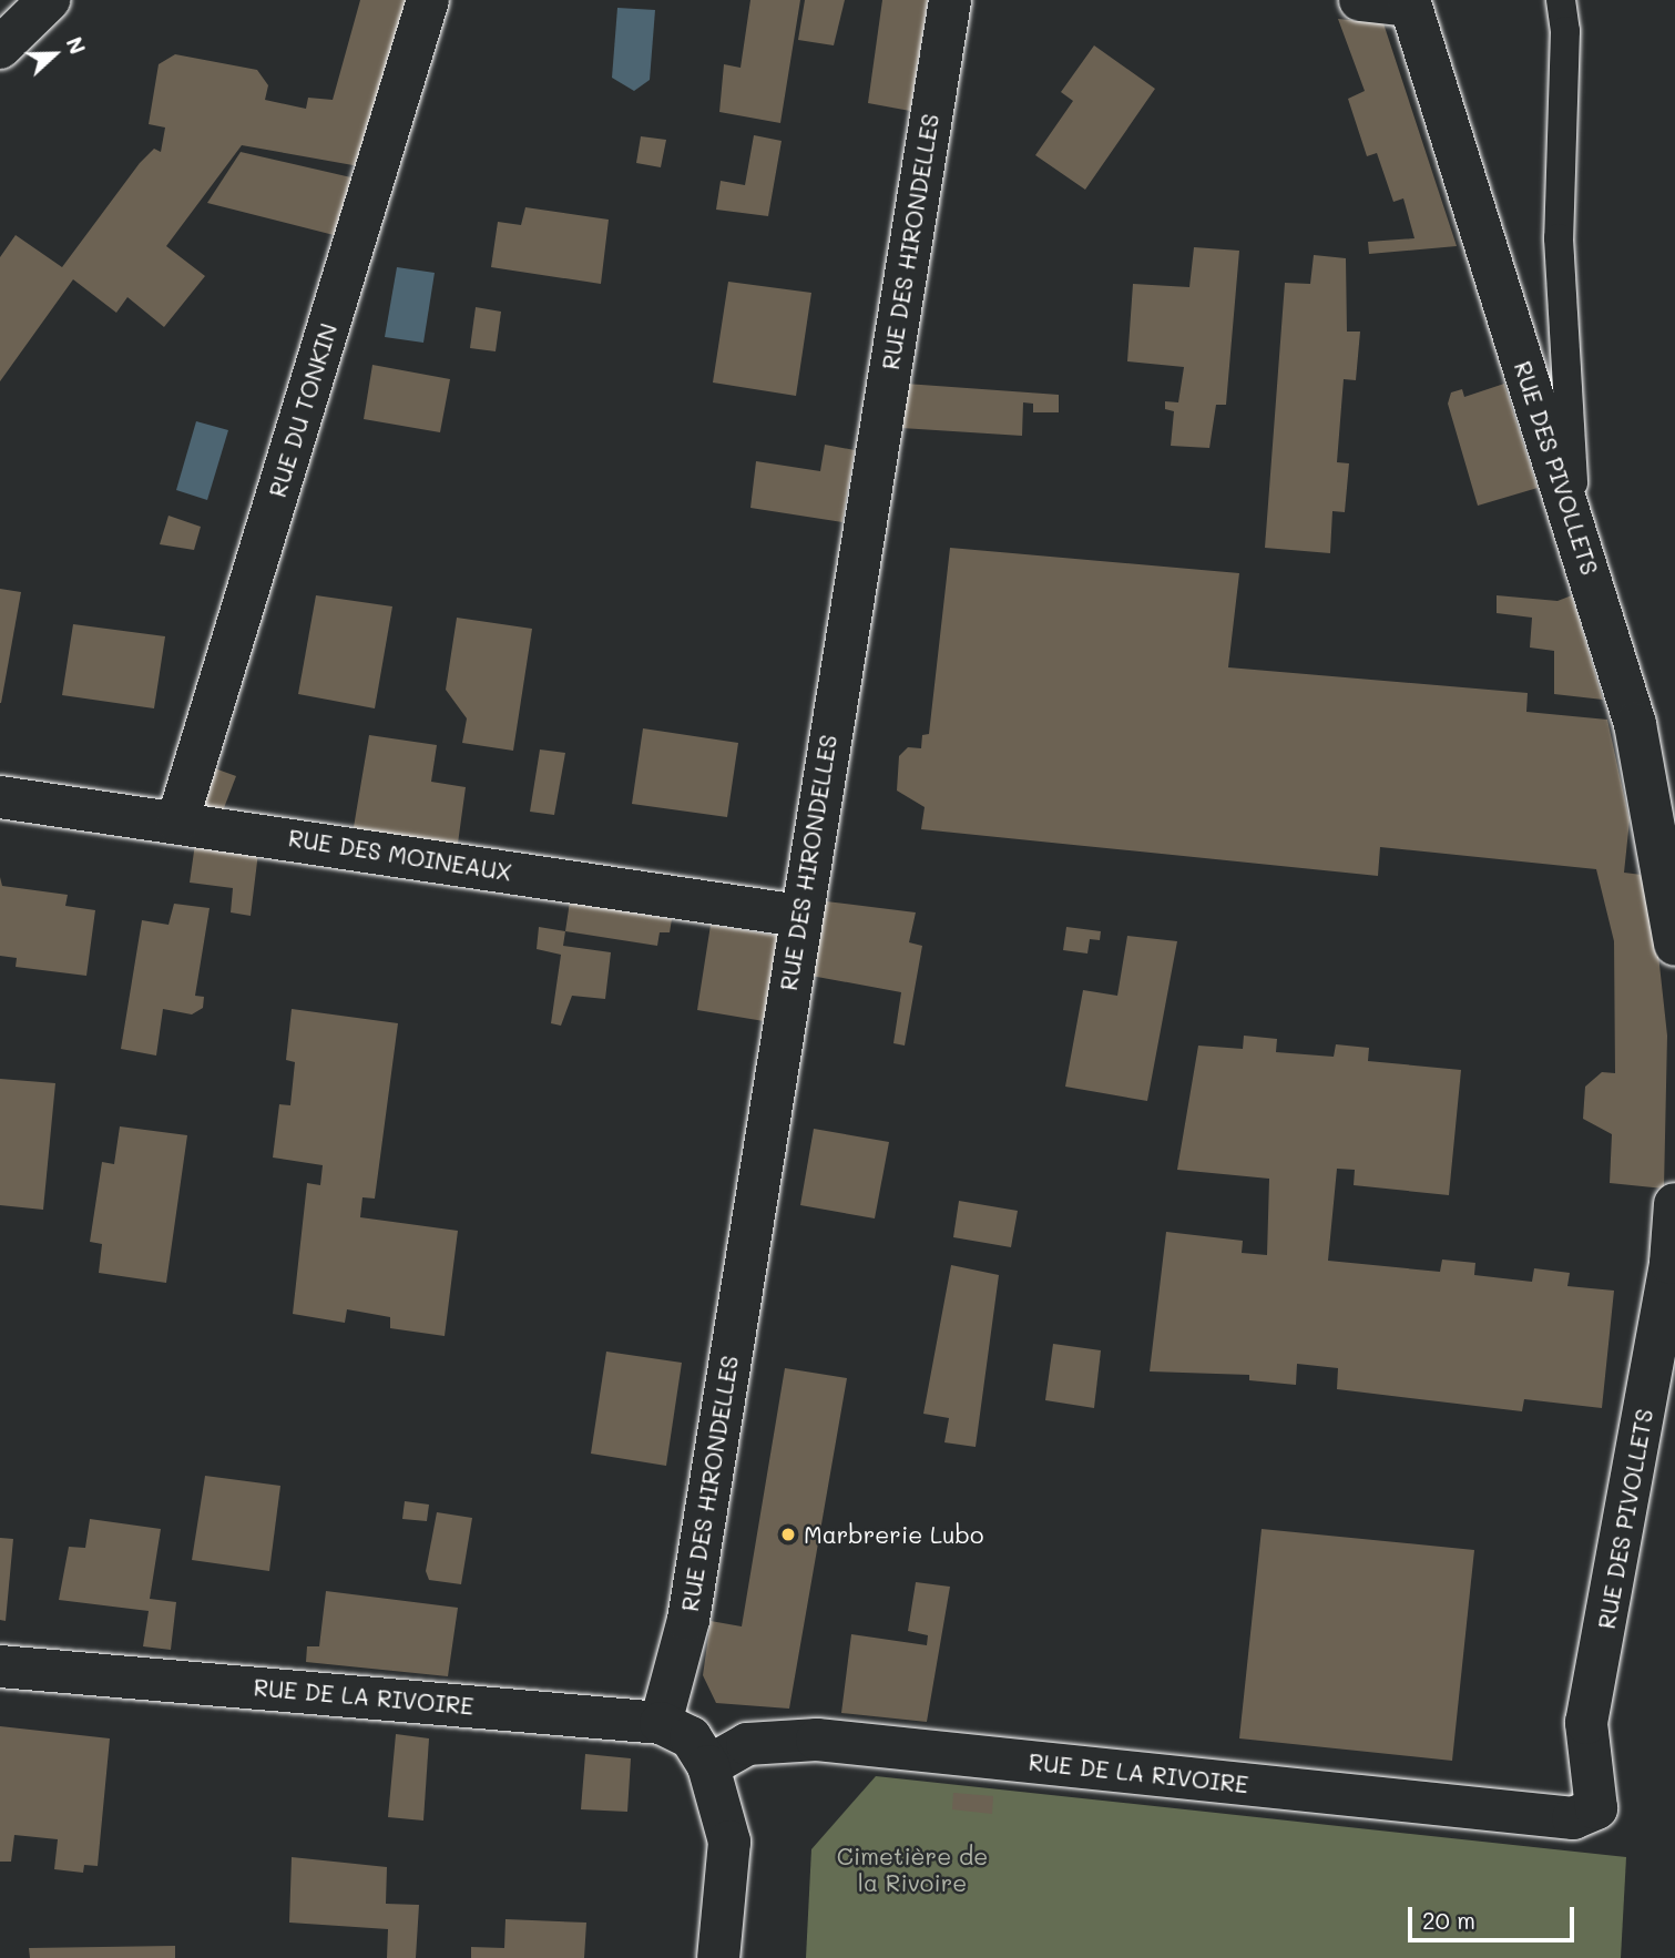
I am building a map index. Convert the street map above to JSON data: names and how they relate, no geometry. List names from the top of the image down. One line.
{"streets":{"street":["RUE DES HIRONDELLES","RUE DU TONKIN","RUE DES PIVOLLETS","RUE DES MOINEAUX","RUE DE LA RIVOIRE"]},"crossings":[["RUE DES HIRONDELLES","RUE DES MOINEAUX"],["RUE DES HIRONDELLES","RUE DE LA RIVOIRE"],["RUE DU TONKIN","RUE DES MOINEAUX"],["RUE DES PIVOLLETS","RUE DE LA RIVOIRE"]],"parks":["Cimetière de la Rivoire"],"places":["Marbrerie Lubo"],"scale_bar":"20 m","north":"right"}
